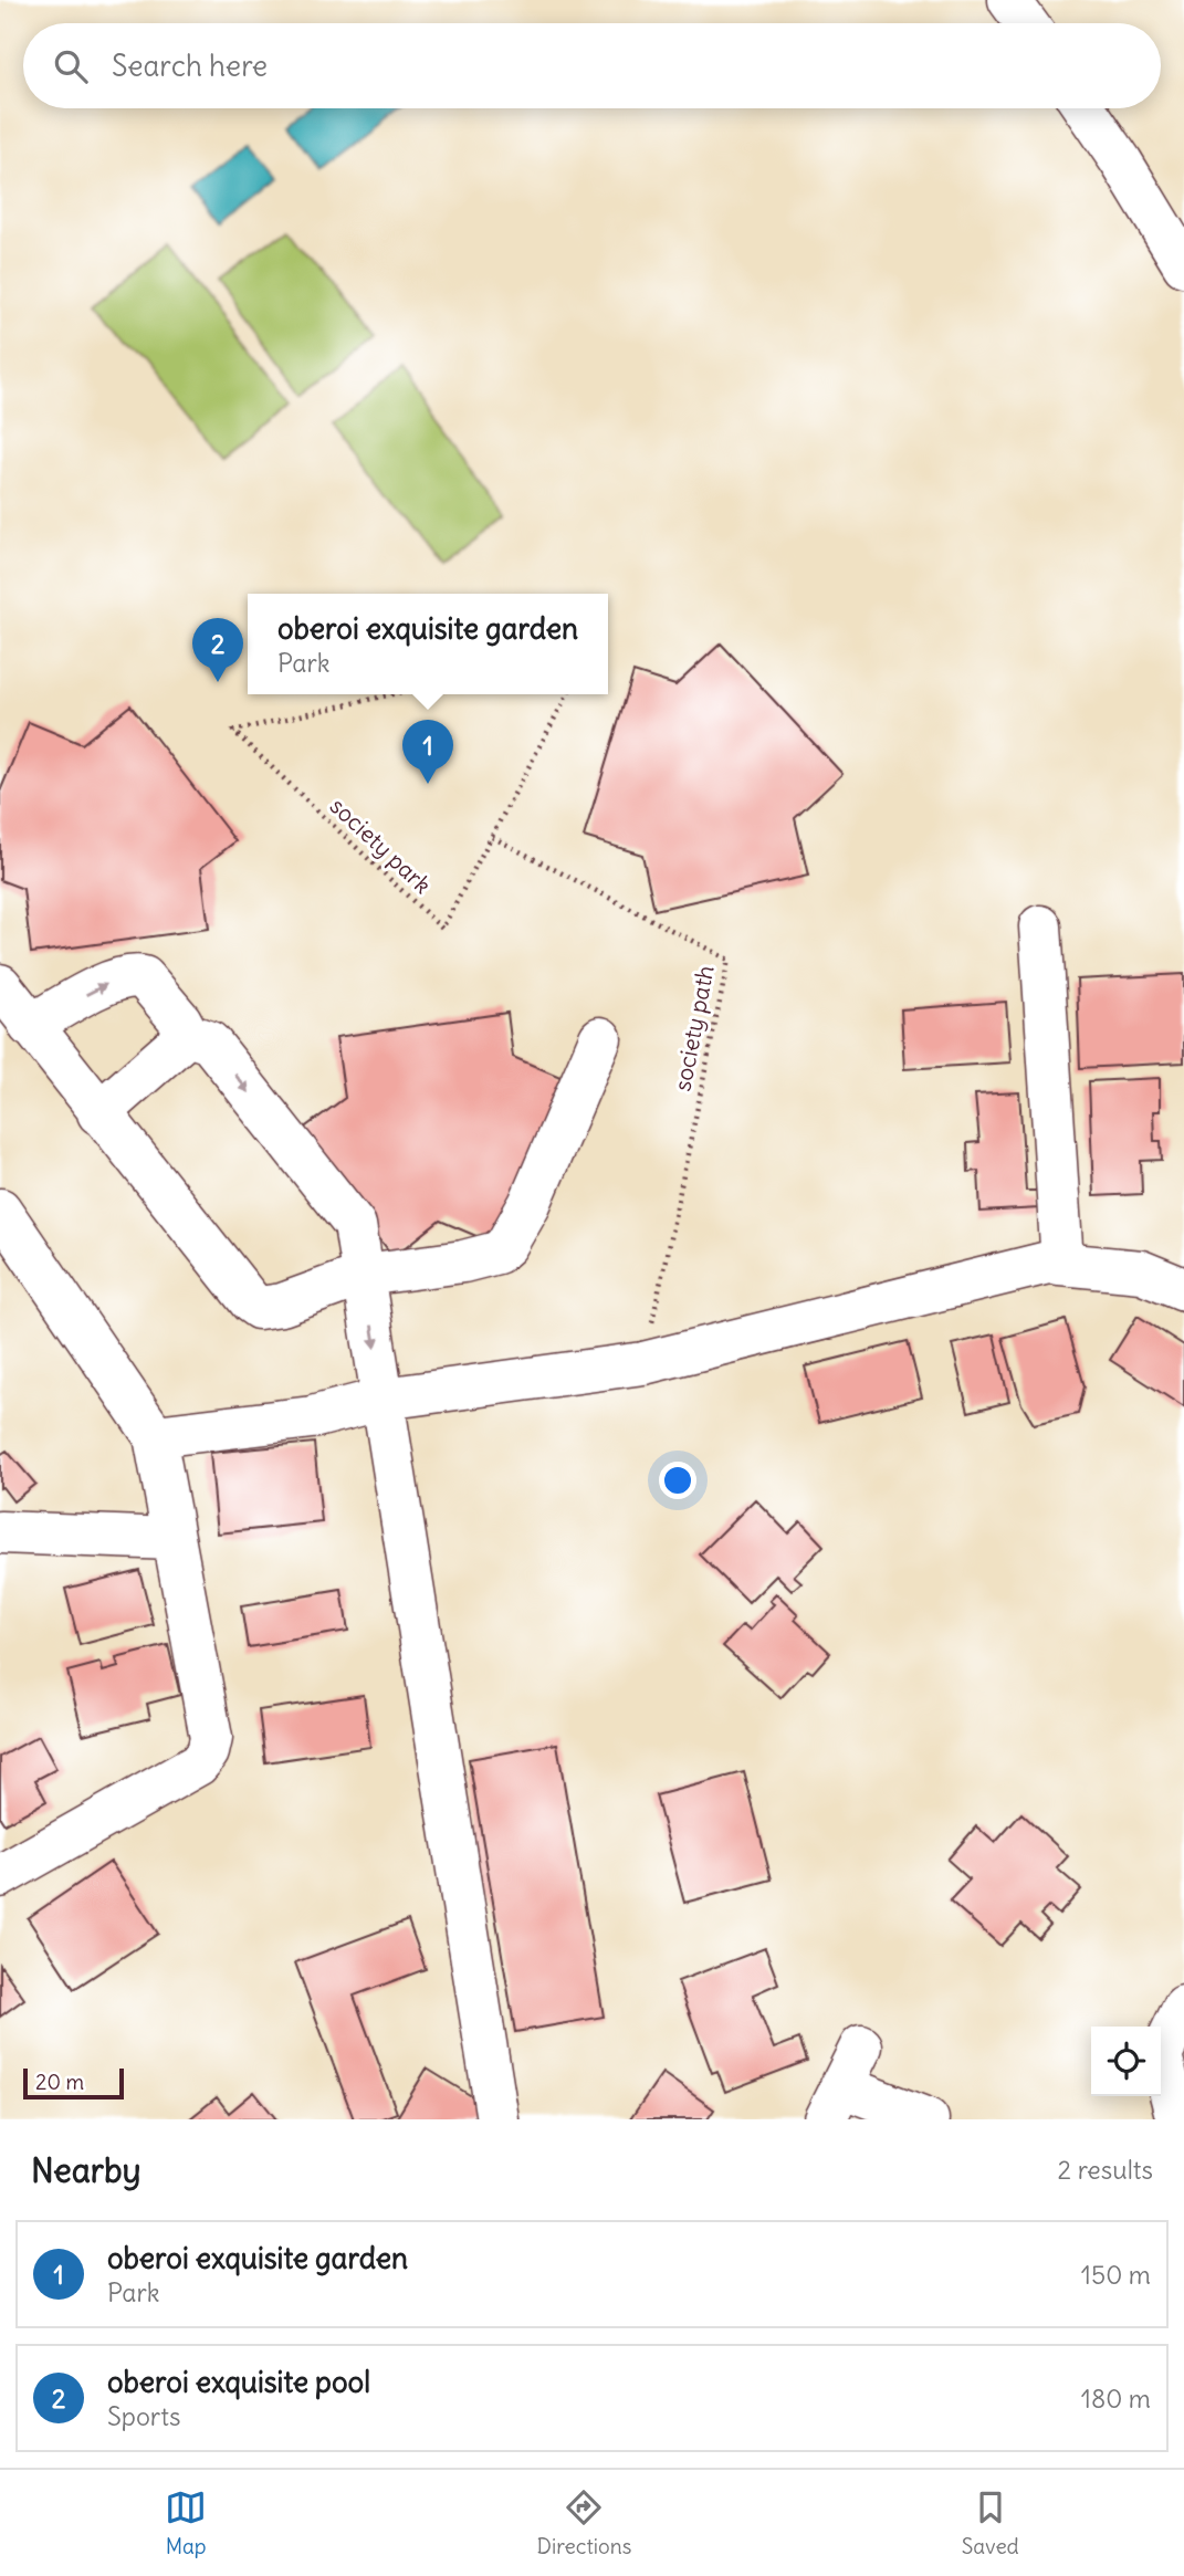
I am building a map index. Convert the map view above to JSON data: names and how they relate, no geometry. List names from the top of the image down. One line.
{"streets":{"path":["society park","society path"]},"crossings":[["society park","society path"]],"scale_bar":"20 m","page":{"search":"Search here","popup":["oberoi exquisite garden","Park"],"pins":["2","1"],"scale":"20 m","heading":["Nearby","2 results"],"list":[{"mark":"1","name":"oberoi exquisite garden","note":"Park","value":"150 m"},{"mark":"2","name":"oberoi exquisite pool","note":"Sports","value":"180 m"}],"nav":["Map","Directions","Saved"]}}
